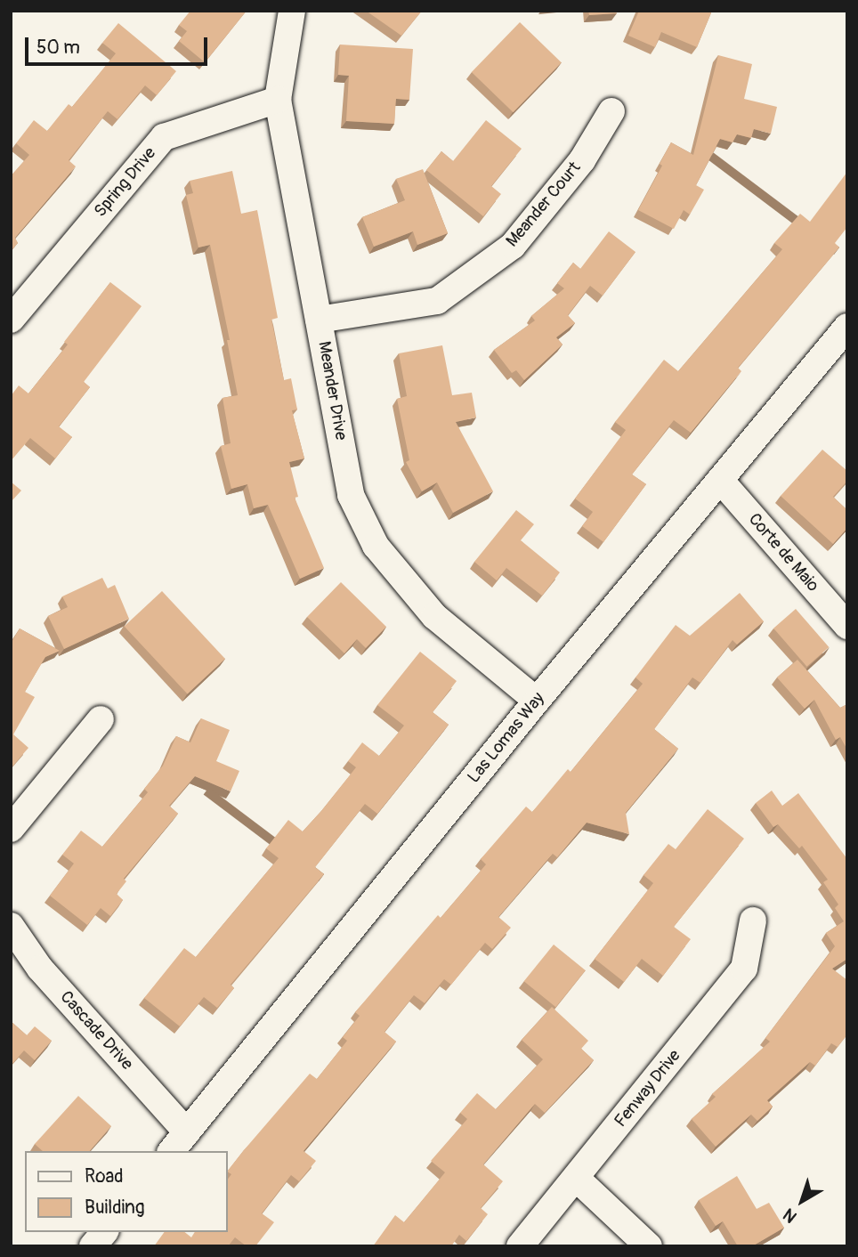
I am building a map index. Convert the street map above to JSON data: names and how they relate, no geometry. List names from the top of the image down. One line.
{"streets":{"street":["Spring Drive","Meander Court","Meander Drive","Corte de Maio","Las Lomas Way","Cascade Drive","Fenway Drive"]},"crossings":[["Spring Drive","Meander Drive"],["Meander Court","Meander Drive"],["Meander Drive","Las Lomas Way"],["Corte de Maio","Las Lomas Way"],["Las Lomas Way","Cascade Drive"]],"legend":["Road","Building"],"scale_bar":"50 m","north":"bottom left"}
